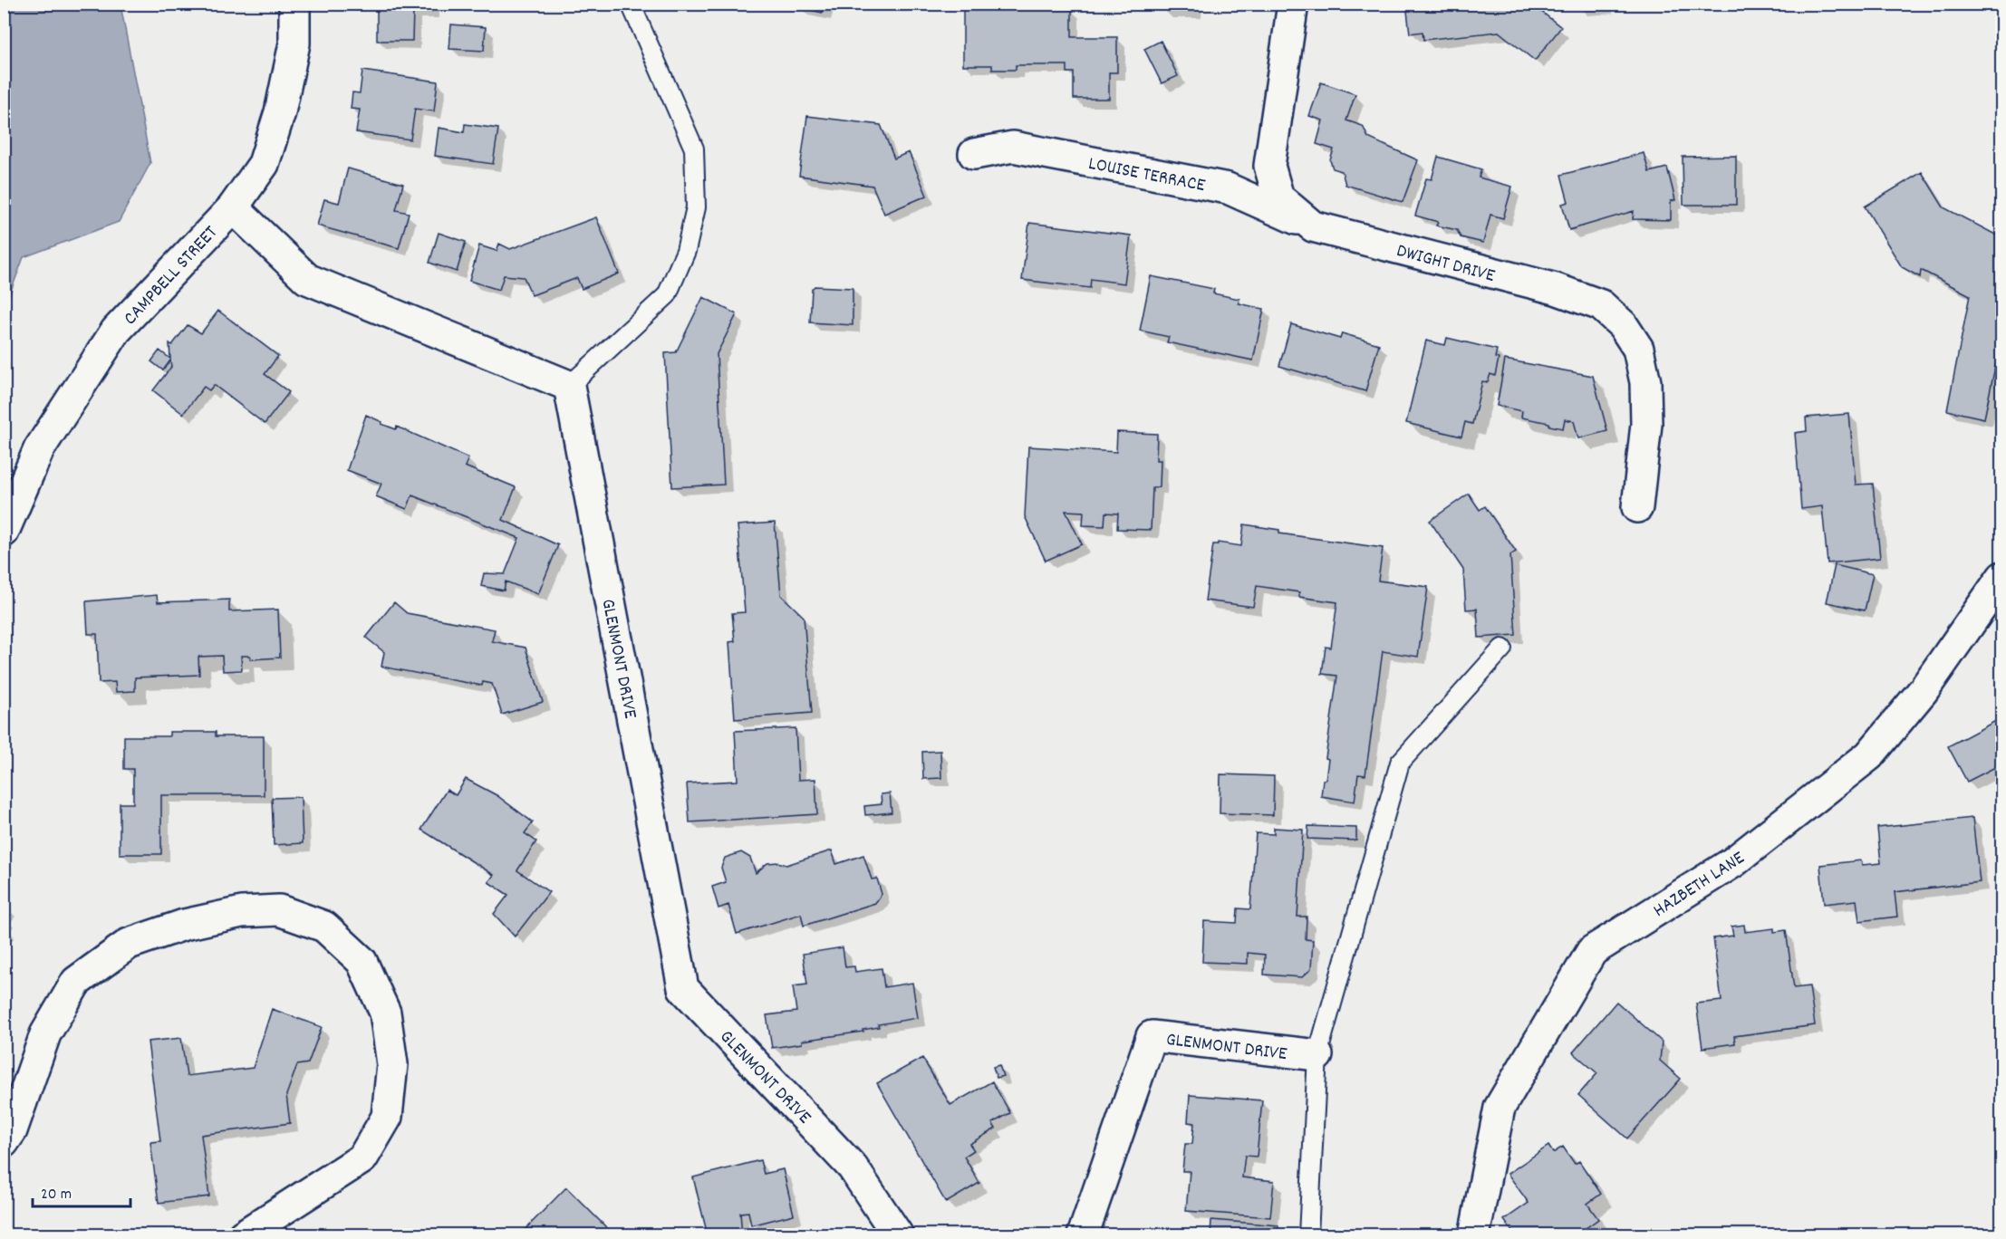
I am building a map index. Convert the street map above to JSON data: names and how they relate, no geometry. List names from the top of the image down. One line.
{"streets":{"street":["LOUISE TERRACE","DWIGHT DRIVE","CAMPBELL STREET","GLENMONT DRIVE","HAZBETH LANE"]},"crossings":[["LOUISE TERRACE","DWIGHT DRIVE"]],"scale_bar":"20 m"}
